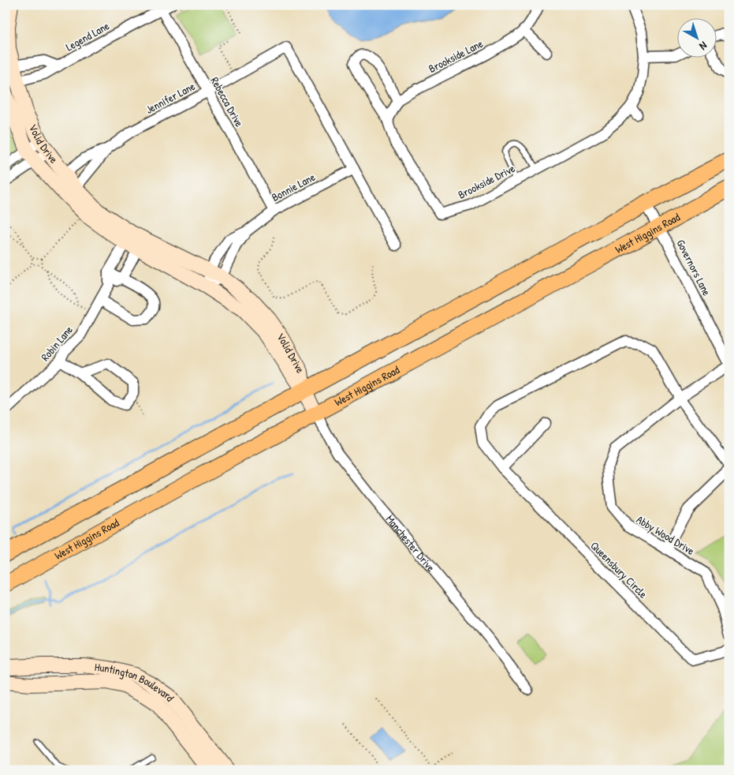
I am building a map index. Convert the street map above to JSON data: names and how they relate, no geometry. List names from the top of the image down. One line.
{"streets":{"main road":["West Higgins Road"],"street":["Legend Lane","Brookside Lane","Jennifer Lane","Rebecca Drive","Volid Drive","Brookside Drive","Bonnie Lane","Governors Lane","Robin Lane","Abby Wood Drive","Manchester Drive","Queensbury Circle","Huntington Boulevard"]},"crossings":[["Legend Lane","Rebecca Drive"],["Legend Lane","Volid Drive"],["Jennifer Lane","Rebecca Drive"],["Jennifer Lane","Volid Drive"],["Jennifer Lane","Bonnie Lane"],["Rebecca Drive","Bonnie Lane"],["Volid Drive","Bonnie Lane"],["Volid Drive","Manchester Drive"],["West Higgins Road","Governors Lane"],["West Higgins Road","Manchester Drive"],["Governors Lane","Abby Wood Drive"],["Abby Wood Drive","Queensbury Circle"]],"north":"bottom right"}
